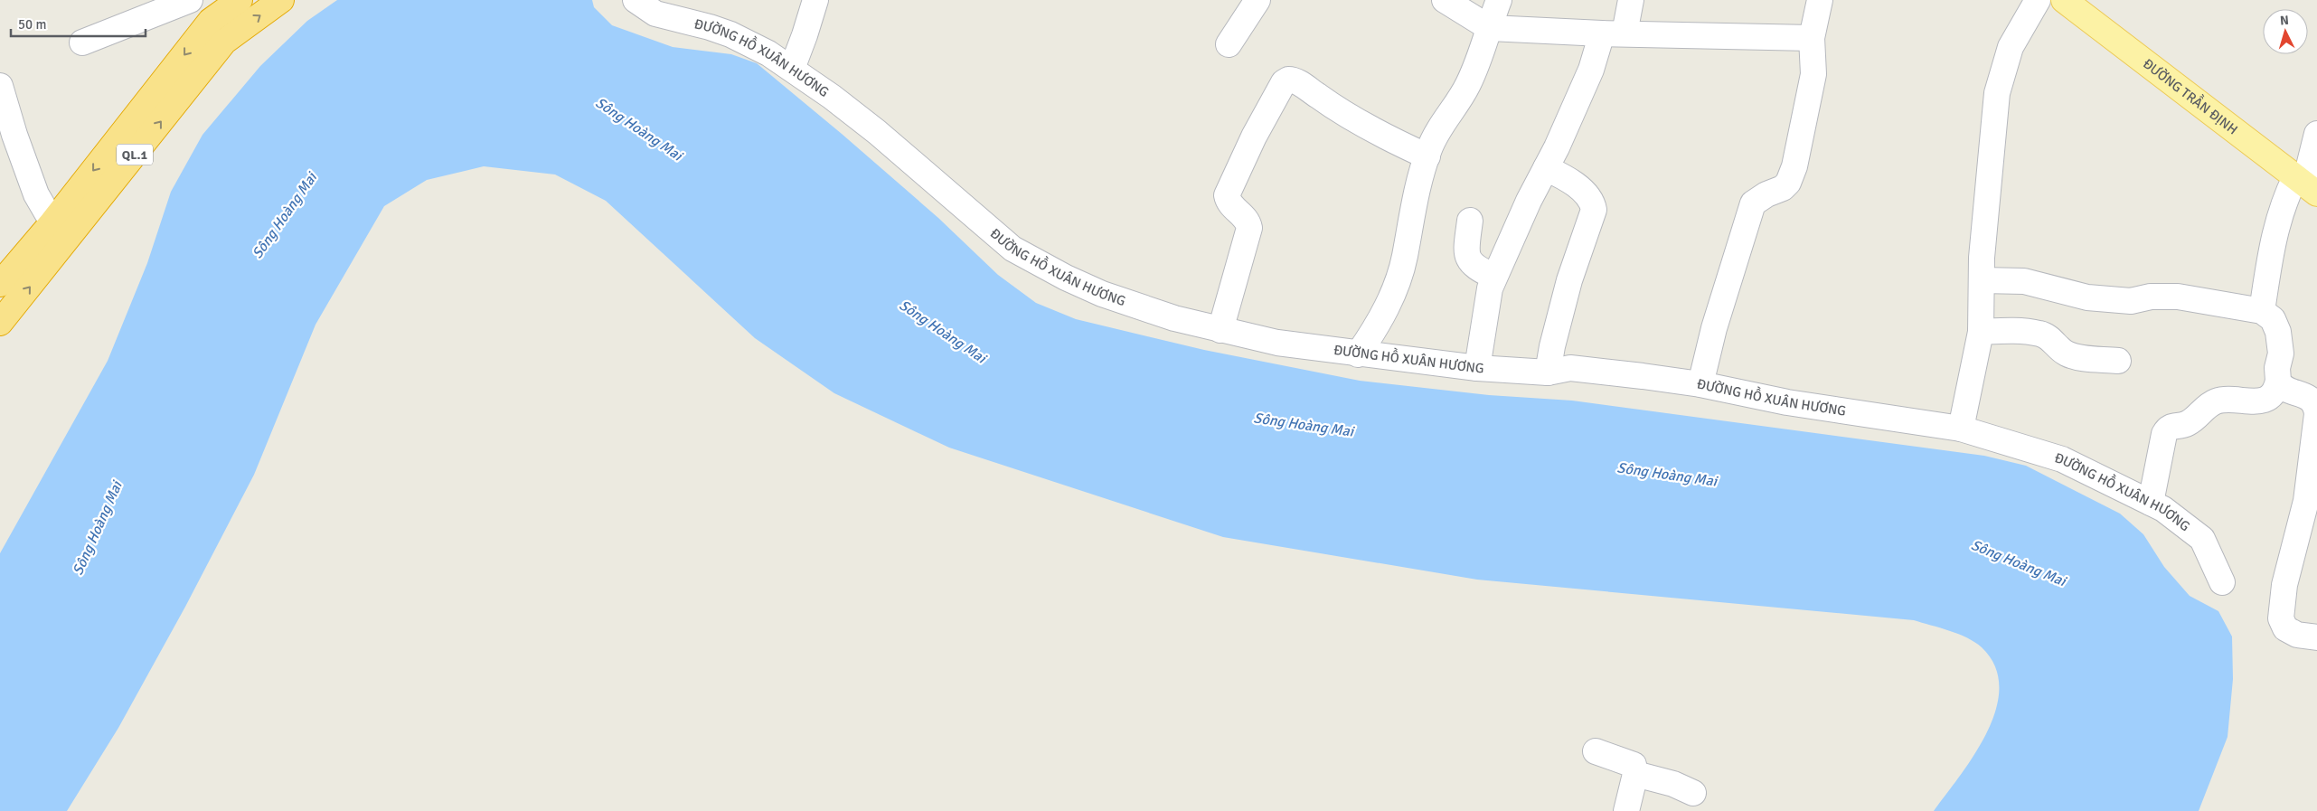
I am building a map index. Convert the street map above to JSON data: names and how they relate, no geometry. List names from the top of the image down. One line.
{"streets":{"highway":["QL.1"],"main road":["ĐƯỜNG TRẦN ĐỊNH"],"street":["ĐƯỜNG HỒ XUÂN HƯƠNG"]},"water":["Sông Hoàng Mai"],"scale_bar":"50 m","north":"top"}
